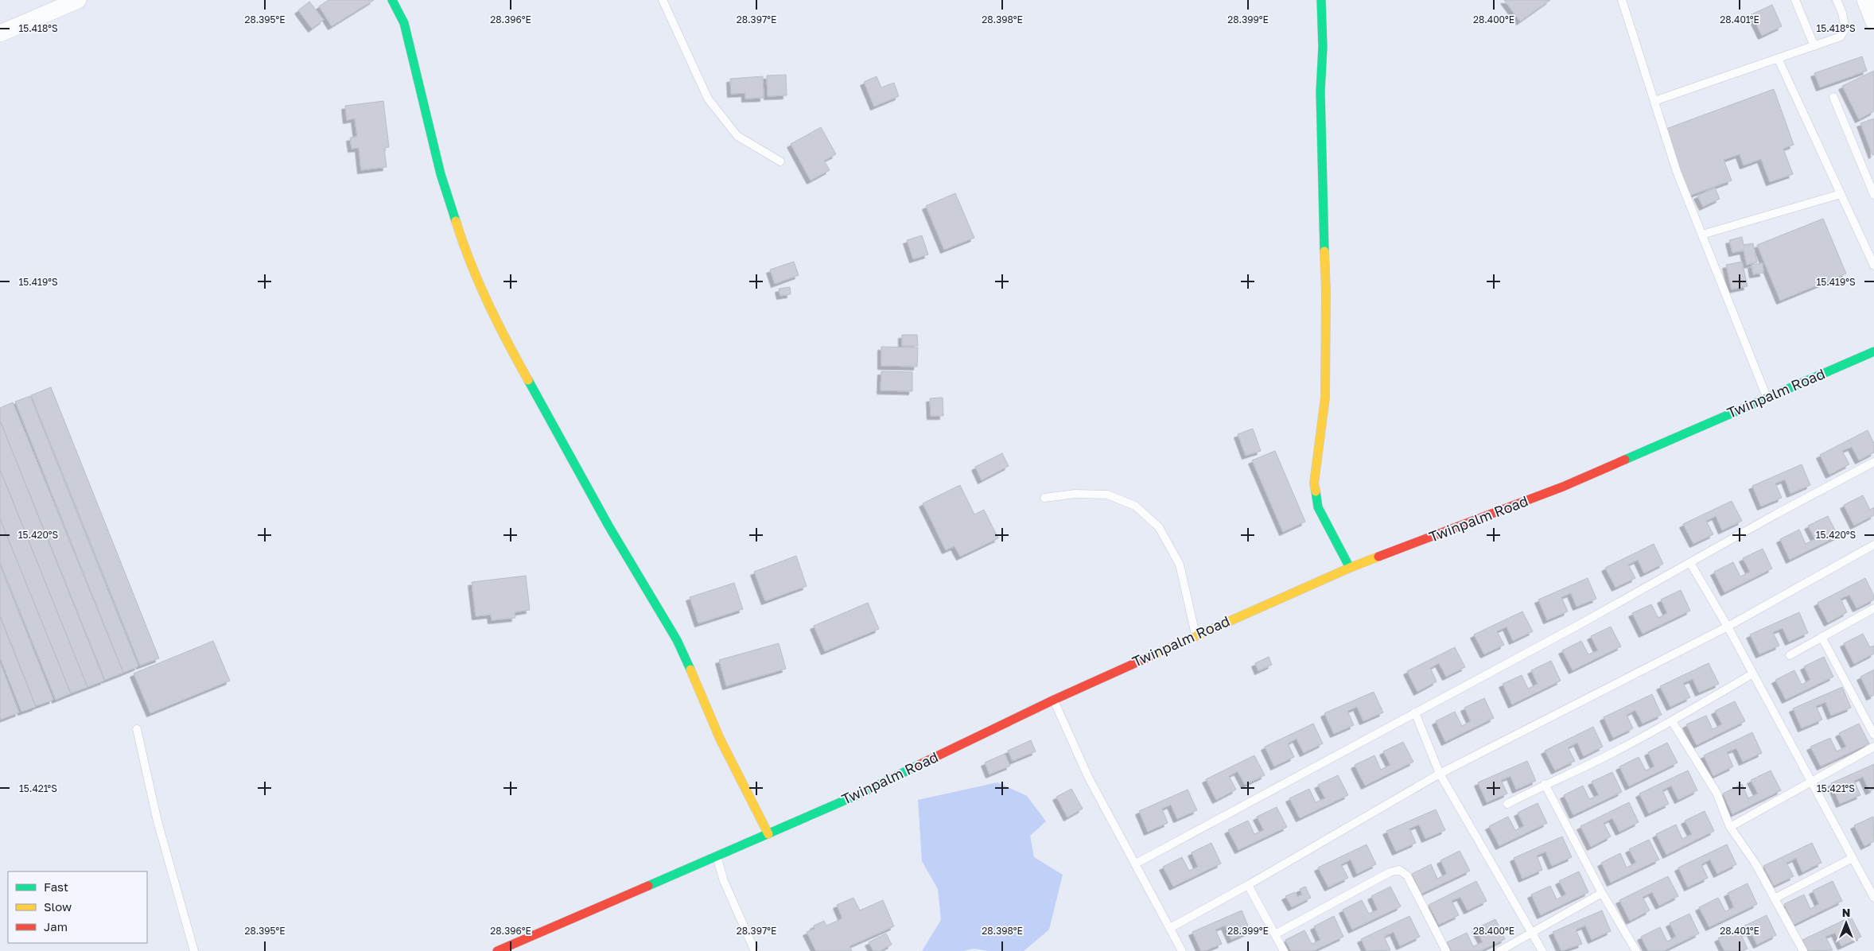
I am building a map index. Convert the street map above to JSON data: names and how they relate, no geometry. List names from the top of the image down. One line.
{"streets":{"main road":["Twinpalm Road"]},"legend":["Fast","Slow","Jam"],"north":"top","coordinates":["28.395°E","28.396°E","28.397°E","28.398°E","28.399°E","28.400°E","28.401°E","15.418°S","15.419°S","15.420°S","15.421°S"]}
